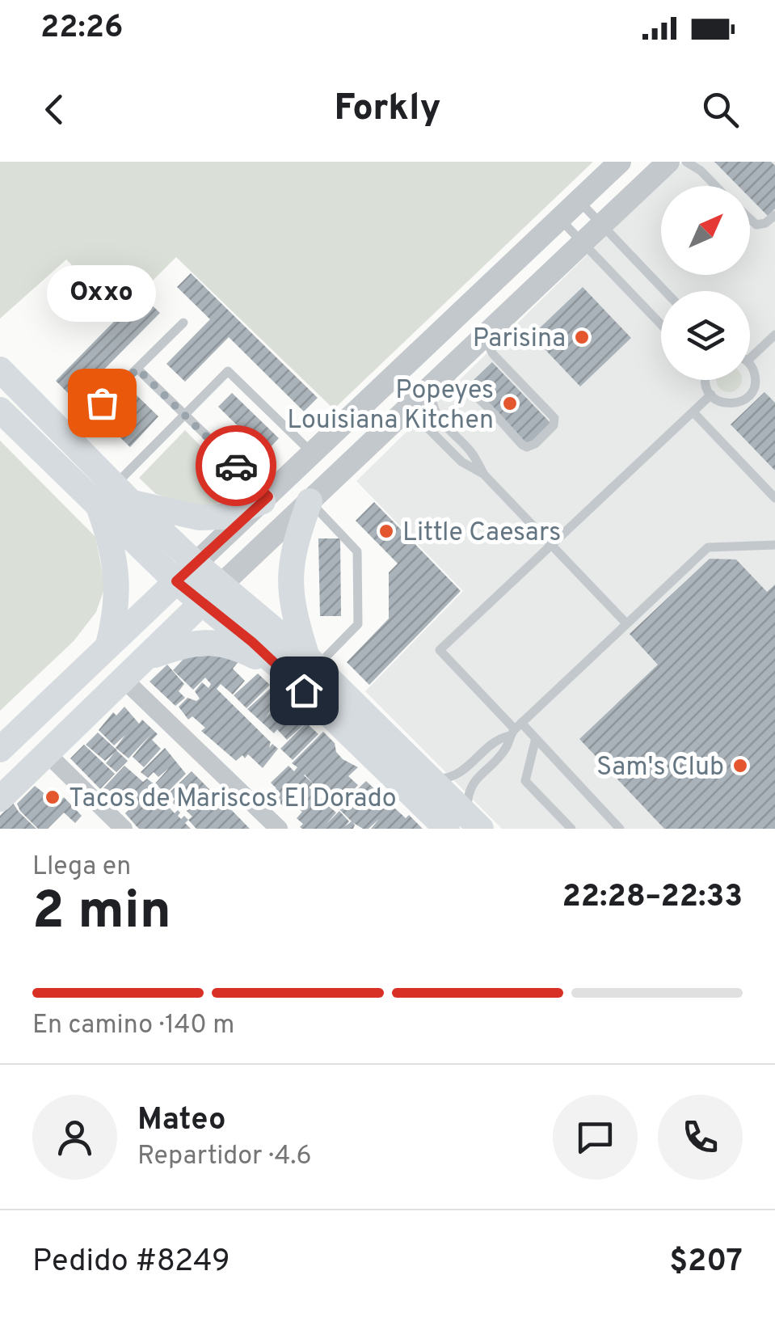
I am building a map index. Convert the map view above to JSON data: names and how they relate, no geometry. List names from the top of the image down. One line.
{"places":["Parisina","Oxxo","Popeyes Louisiana Kitchen","Little Caesars","Sam's Club","Tacos de Mariscos El Dorado"],"north":"top right","page":{"status":"22:26","header":"Forkly","bubble":"Oxxo","heading":["2 min","Llega en","22:28–22:33"],"panel":["Mateo","Repartidor · 4.6","Pedido #8249","$207"],"bar":"En camino · 140 m"}}
